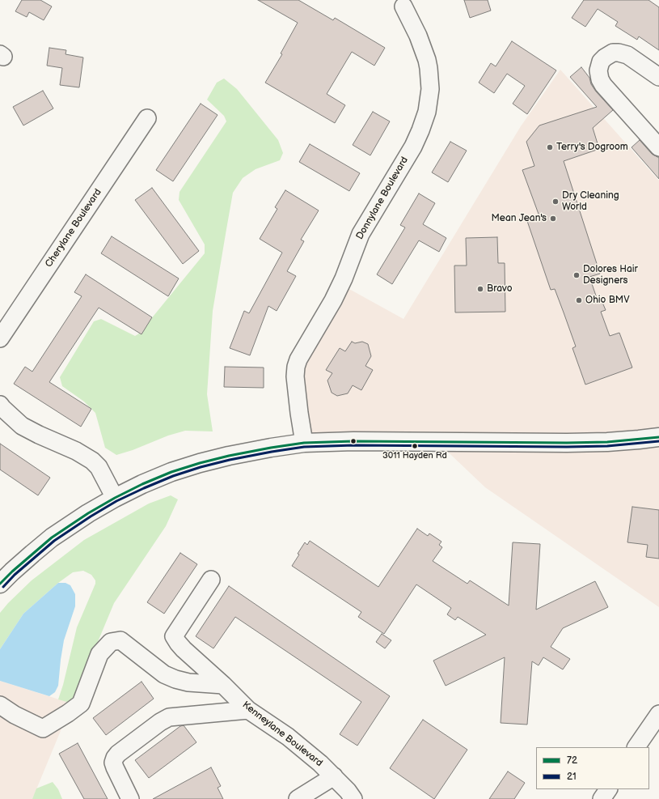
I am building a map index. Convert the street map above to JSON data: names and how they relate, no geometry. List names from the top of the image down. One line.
{"streets":{"street":["Donnylane Boulevard","Cherylane Boulevard","Kenneylane Boulevard"]},"places":["Terry's Dogroom","Dry Cleaning World","Mean Jean's","Dolores Hair Designers","Bravo","Ohio BMV","3011 Hayden Rd"],"lines":["transit line 72","transit line 21"],"legend":["72","21"]}
